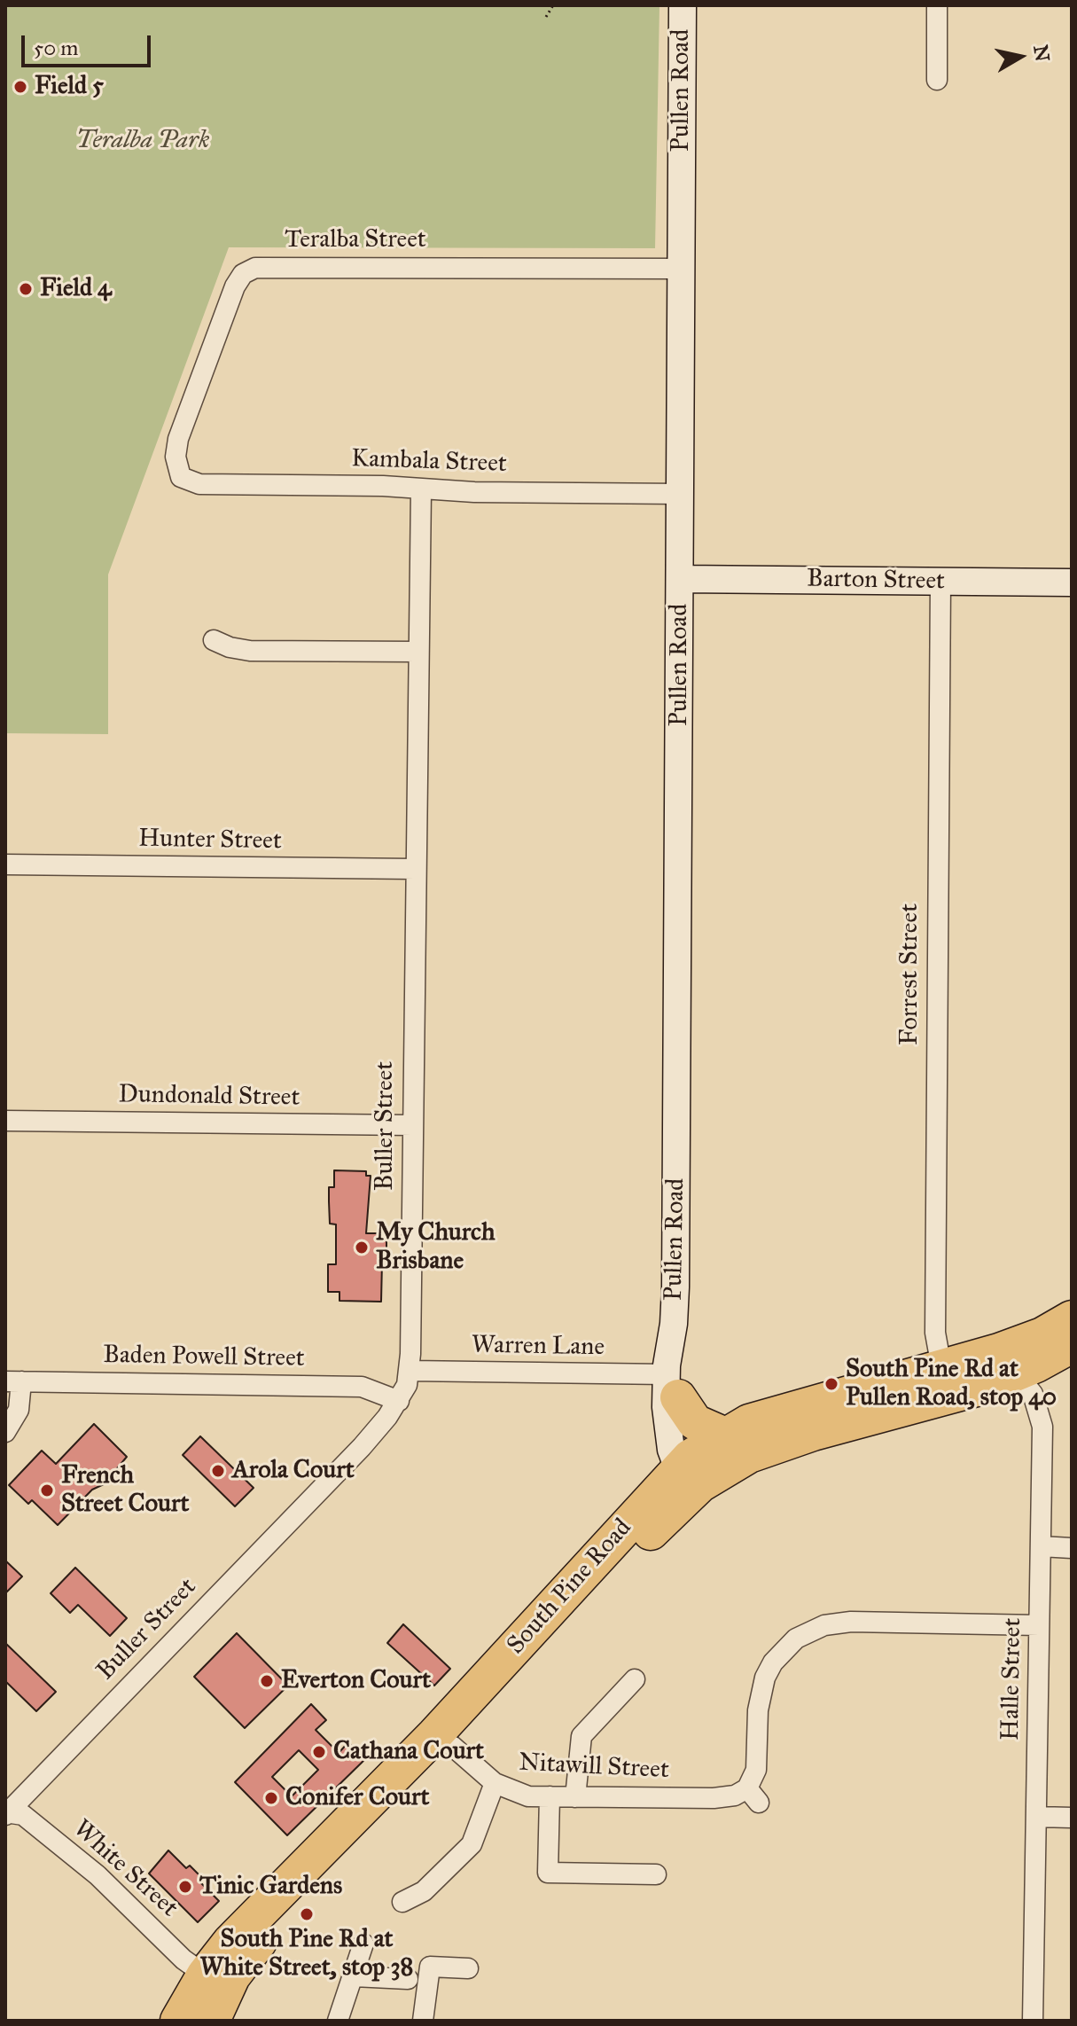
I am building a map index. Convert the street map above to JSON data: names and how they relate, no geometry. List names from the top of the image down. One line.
{"streets":{"highway":["South Pine Road"],"street":["Pullen Road","Teralba Street","Kambala Street","Barton Street","Hunter Street","Forrest Street","Dundonald Street","Buller Street","Warren Lane","Baden Powell Street","Halle Street","Nitawill Street","White Street"]},"crossings":[["Pullen Road","Teralba Street"],["Pullen Road","Kambala Street"],["Pullen Road","Barton Street"],["Pullen Road","Warren Lane"],["Pullen Road","South Pine Road"],["Teralba Street","Kambala Street"],["Kambala Street","Buller Street"],["Barton Street","Forrest Street"],["Hunter Street","Buller Street"],["Forrest Street","South Pine Road"],["Dundonald Street","Buller Street"],["Buller Street","Warren Lane"],["Buller Street","Baden Powell Street"],["Buller Street","White Street"],["South Pine Road","Halle Street"],["South Pine Road","Nitawill Street"],["South Pine Road","White Street"],["Halle Street","Nitawill Street"]],"parks":["Teralba Park"],"places":["Field 5","Field 4","My Church Brisbane","South Pine Rd at Pullen Road, stop 40","Arola Court","French Street Court","Everton Court","Cathana Court","Conifer Court","Tinic Gardens","South Pine Rd at White Street, stop 38"],"scale_bar":"50 m","north":"right"}
